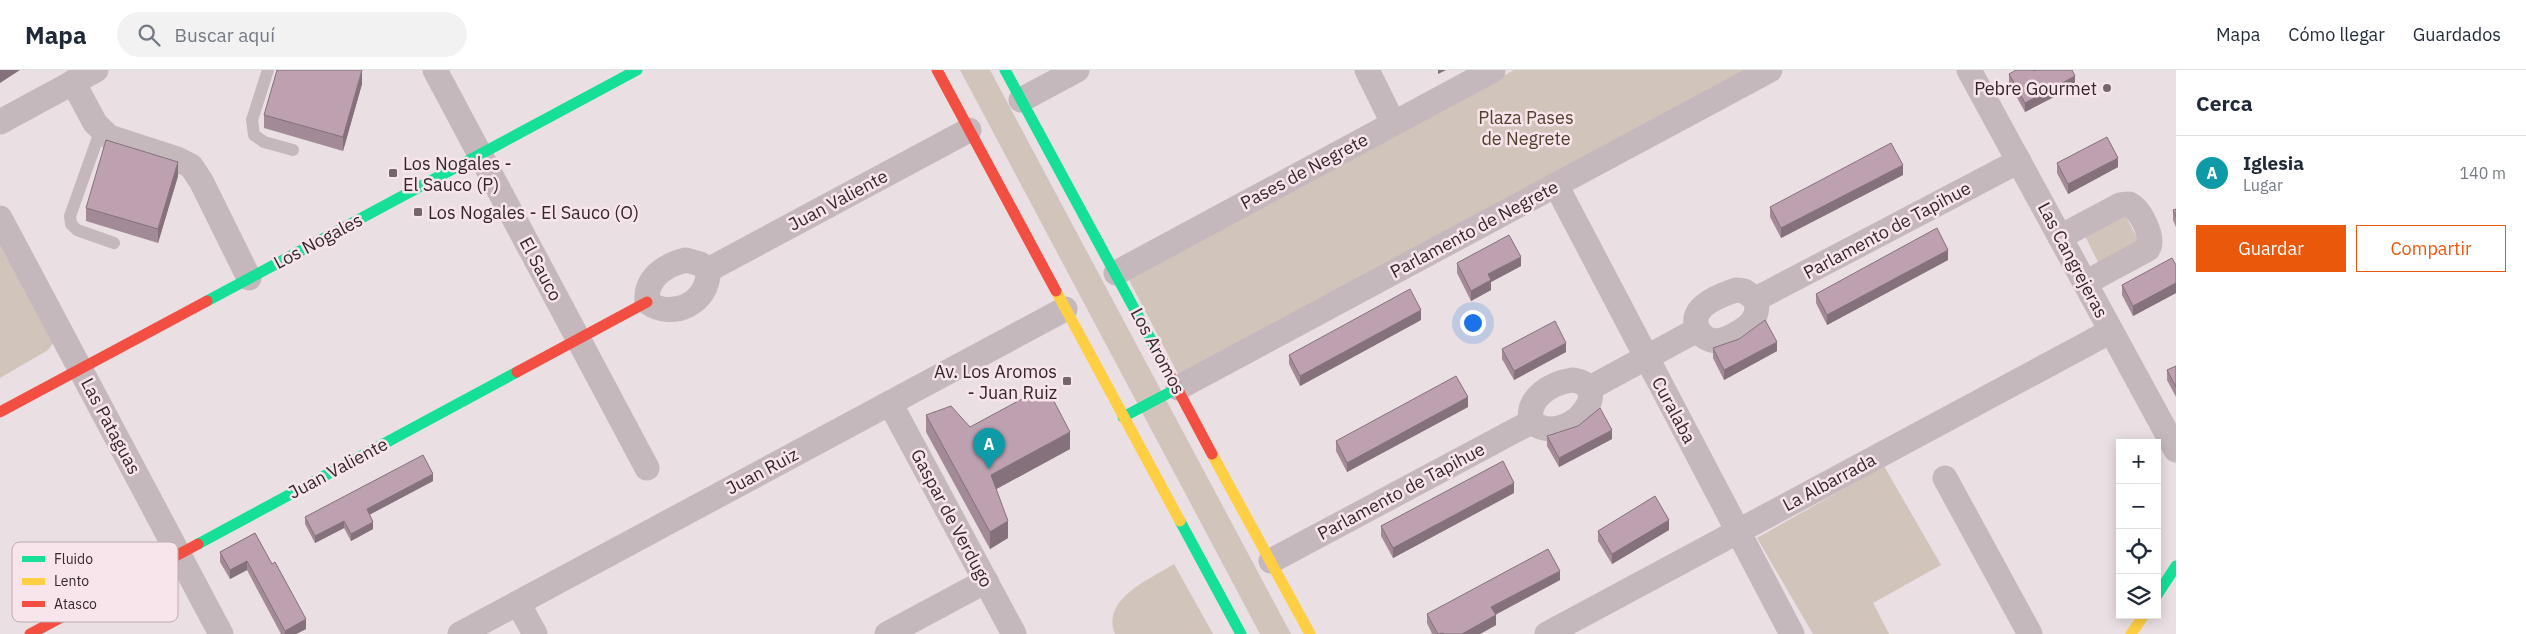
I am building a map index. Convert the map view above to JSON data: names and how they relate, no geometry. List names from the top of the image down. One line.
{"streets":{"street":["Pases de Negrete","Juan Valiente","Parlamento de Negrete","Parlamento de Tapihue","Los Nogales","Las Cangrejeras","El Sauco","Los Aromos","Curalaba","Las Pataguas","Juan Ruiz","La Albarrada","Gaspar de Verdugo"]},"crossings":[["Pases de Negrete","Los Aromos"],["Juan Valiente","El Sauco"],["Juan Valiente","Las Pataguas"],["Parlamento de Negrete","Los Aromos"],["Parlamento de Negrete","Curalaba"],["Parlamento de Tapihue","Las Cangrejeras"],["Parlamento de Tapihue","Los Aromos"],["Los Nogales","El Sauco"],["Los Nogales","Las Pataguas"],["Las Cangrejeras","La Albarrada"],["Curalaba","La Albarrada"],["Juan Ruiz","Gaspar de Verdugo"]],"parks":["Plaza Pases de Negrete"],"places":{"other":["Pebre Gourmet"],"transit":["Los Nogales - El Sauco (P)","Los Nogales - El Sauco (O)","Av. Los Aromos - Juan Ruiz"]},"legend":["Fluido","Lento","Atasco"],"page":{"header":"Mapa","search":"Buscar aquí","nav":["Mapa","Cómo llegar","Guardados"],"heading":"Cerca","list":[{"mark":"A","name":"Iglesia","note":"Lugar","value":"140 m"}],"buttons":["Guardar","Compartir"],"pins":"A","map_buttons":["+","−"]}}
